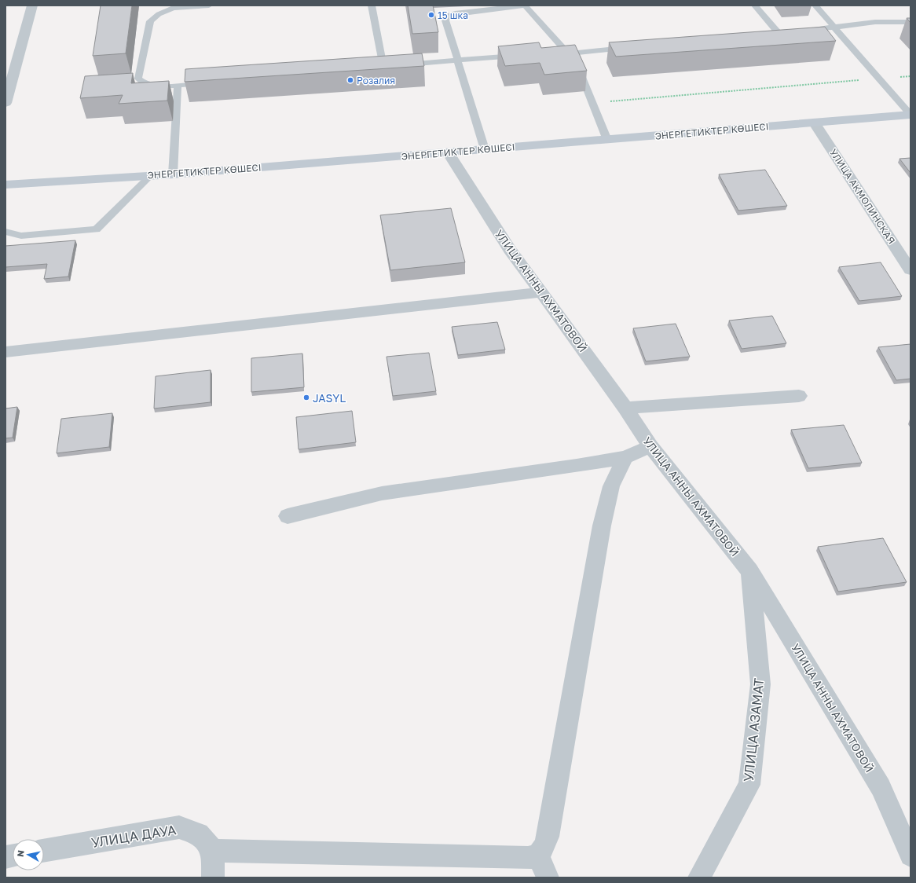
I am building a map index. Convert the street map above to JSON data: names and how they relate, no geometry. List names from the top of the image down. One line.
{"streets":{"main road":["ЭНЕРГЕТИКТЕР КӨШЕСІ"],"street":["УЛИЦА АКМОЛИНСКАЯ","УЛИЦА АННЫ АХМАТОВОЙ","УЛИЦА АЗАМАТ","УЛИЦА ДАУА"]},"crossings":[["ЭНЕРГЕТИКТЕР КӨШЕСІ","УЛИЦА АКМОЛИНСКАЯ"],["ЭНЕРГЕТИКТЕР КӨШЕСІ","УЛИЦА АННЫ АХМАТОВОЙ"],["УЛИЦА АННЫ АХМАТОВОЙ","УЛИЦА АЗАМАТ"]],"places":["15 шка","Розалия","JASYL"],"north":"left"}
